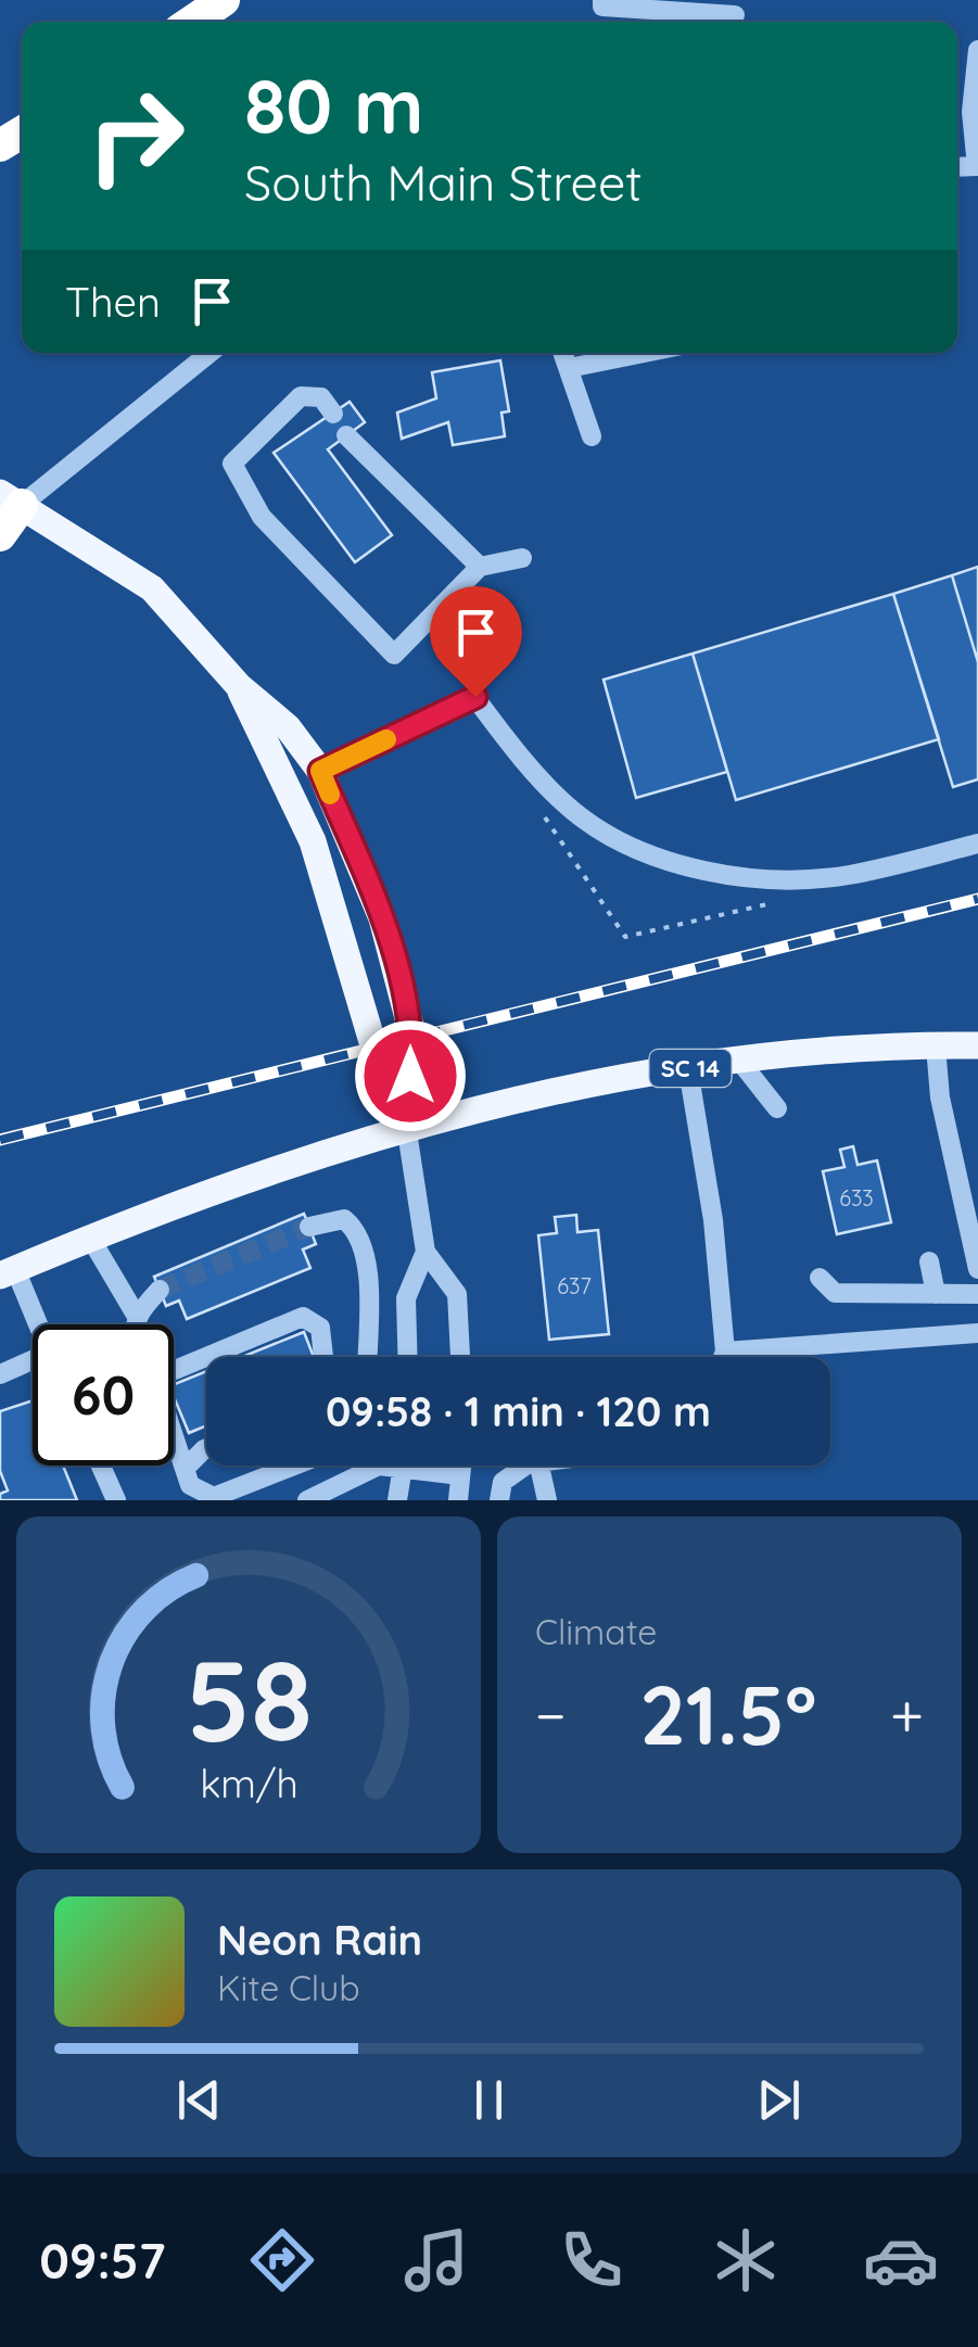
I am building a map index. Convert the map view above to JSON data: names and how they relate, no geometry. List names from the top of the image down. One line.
{"streets":{"main road":["SC 14"]},"house_numbers":["633","637"],"page":{"turn":["80 m","South Main Street"],"then":"Then","limit":"60","trip":"09:58 · 1 min · 120 m","tile":"Climate","heat":["−","21.5°","+"],"song":["Neon Rain","Kite Club"],"tabs":"09:57","gauge":["58","km/h"]}}
